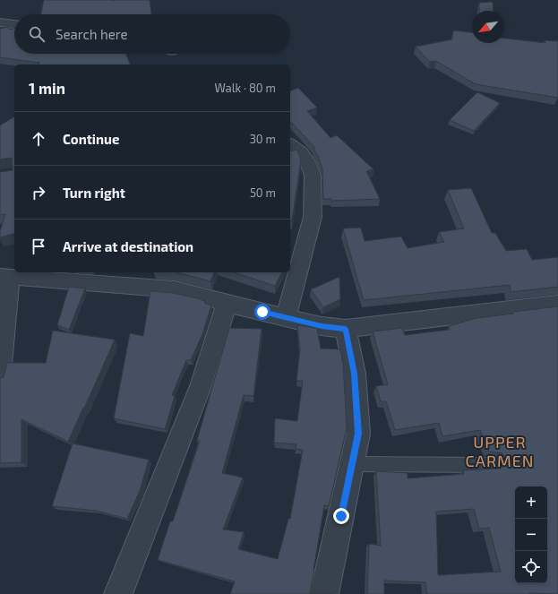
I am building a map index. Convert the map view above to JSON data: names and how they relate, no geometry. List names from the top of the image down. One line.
{"districts":["UPPER CARMEN"],"north":"bottom left","page":{"search":"Search here","heading":["1 min","Walk · 80 m"],"list":[["Continue","30 m"],["Turn right","50 m"],"Arrive at destination"],"map_buttons":["+","−"]}}
